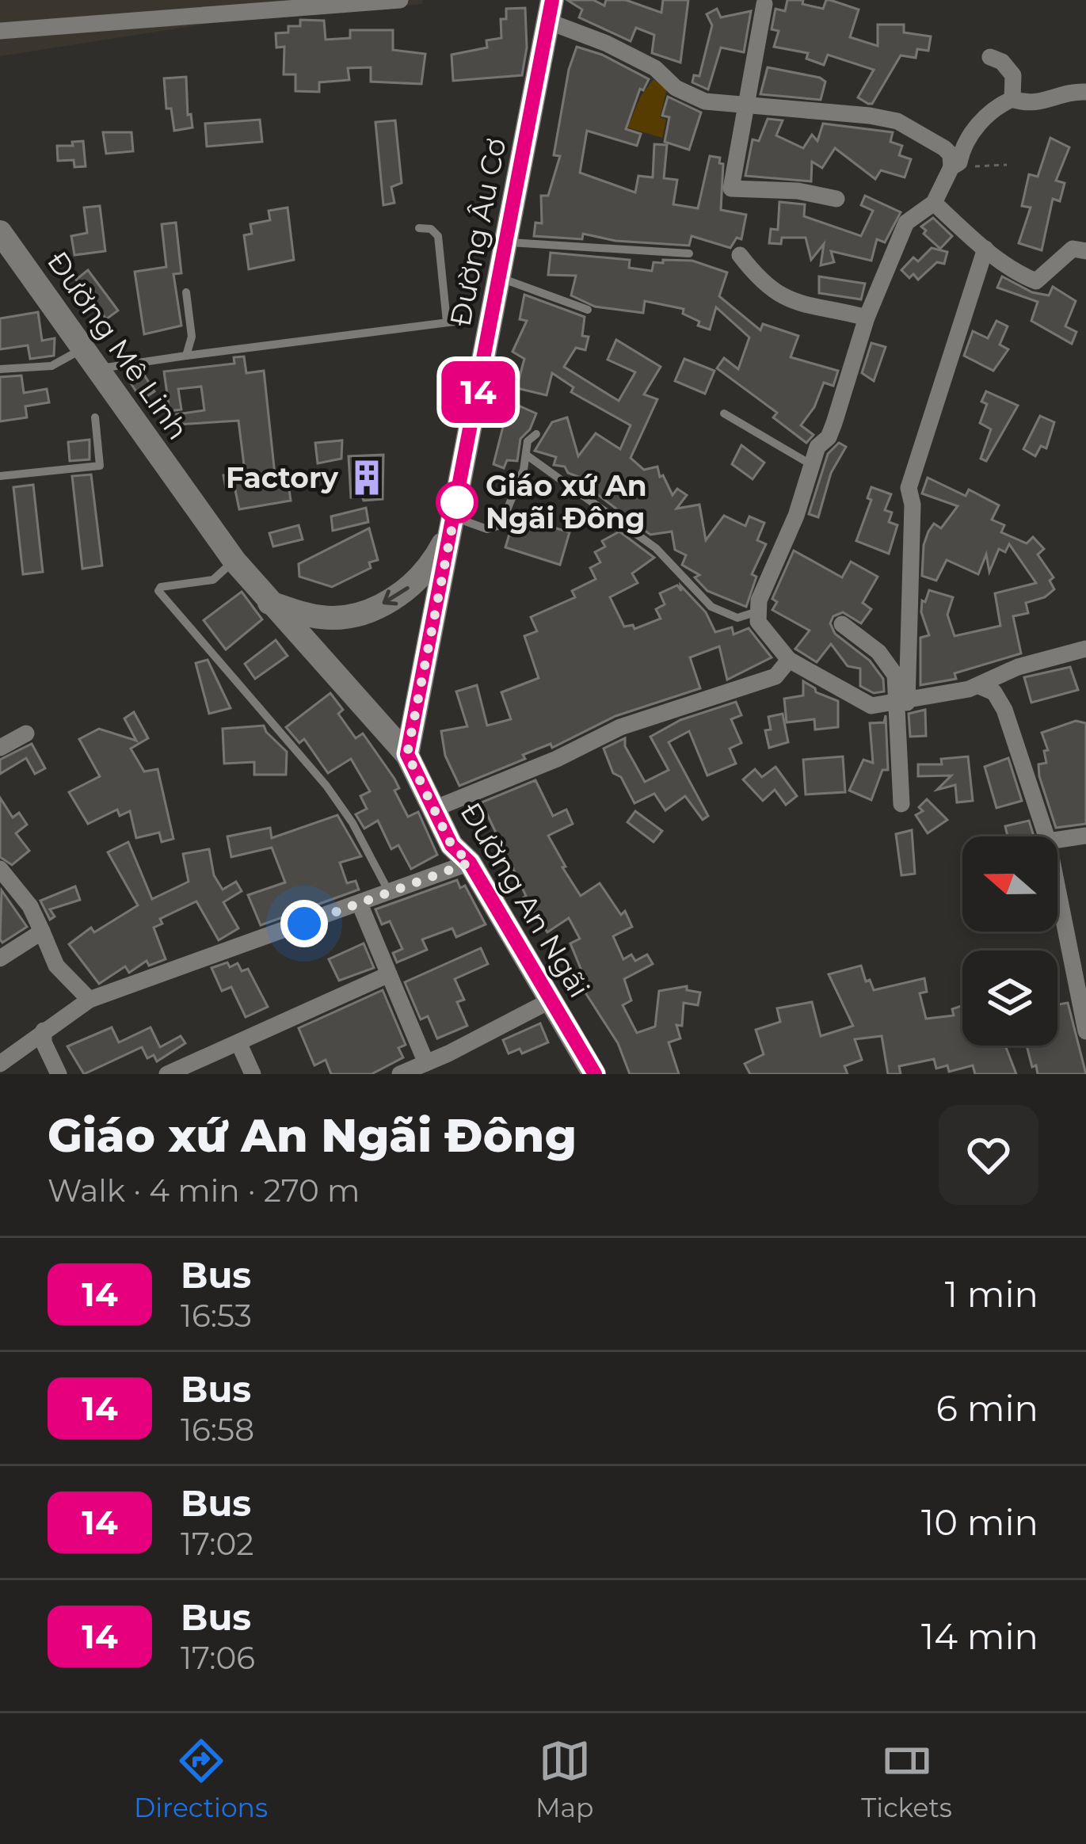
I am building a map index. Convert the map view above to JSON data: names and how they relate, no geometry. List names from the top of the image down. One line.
{"streets":{"main road":["Đường Âu Cơ","Đường Mê Linh","Đường An Ngãi"]},"crossings":[["Đường Âu Cơ","Đường Mê Linh"],["Đường Âu Cơ","Đường An Ngãi"],["Đường Mê Linh","Đường An Ngãi"]],"places":{"building":["Factory"],"other":["Giáo xứ An Ngãi Đông"]},"lines":["bus line 14"],"north":"left","page":{"on_map":"14","heading":["Giáo xứ An Ngãi Đông","Walk · 4 min · 270 m"],"list":[{"mark":"14","name":"Bus","note":"16:53","value":"1 min"},{"mark":"14","name":"Bus","note":"16:58","value":"6 min"},{"mark":"14","name":"Bus","note":"17:02","value":"10 min"},{"mark":"14","name":"Bus","note":"17:06","value":"14 min"}],"tabs":["Directions","Map","Tickets"]}}
